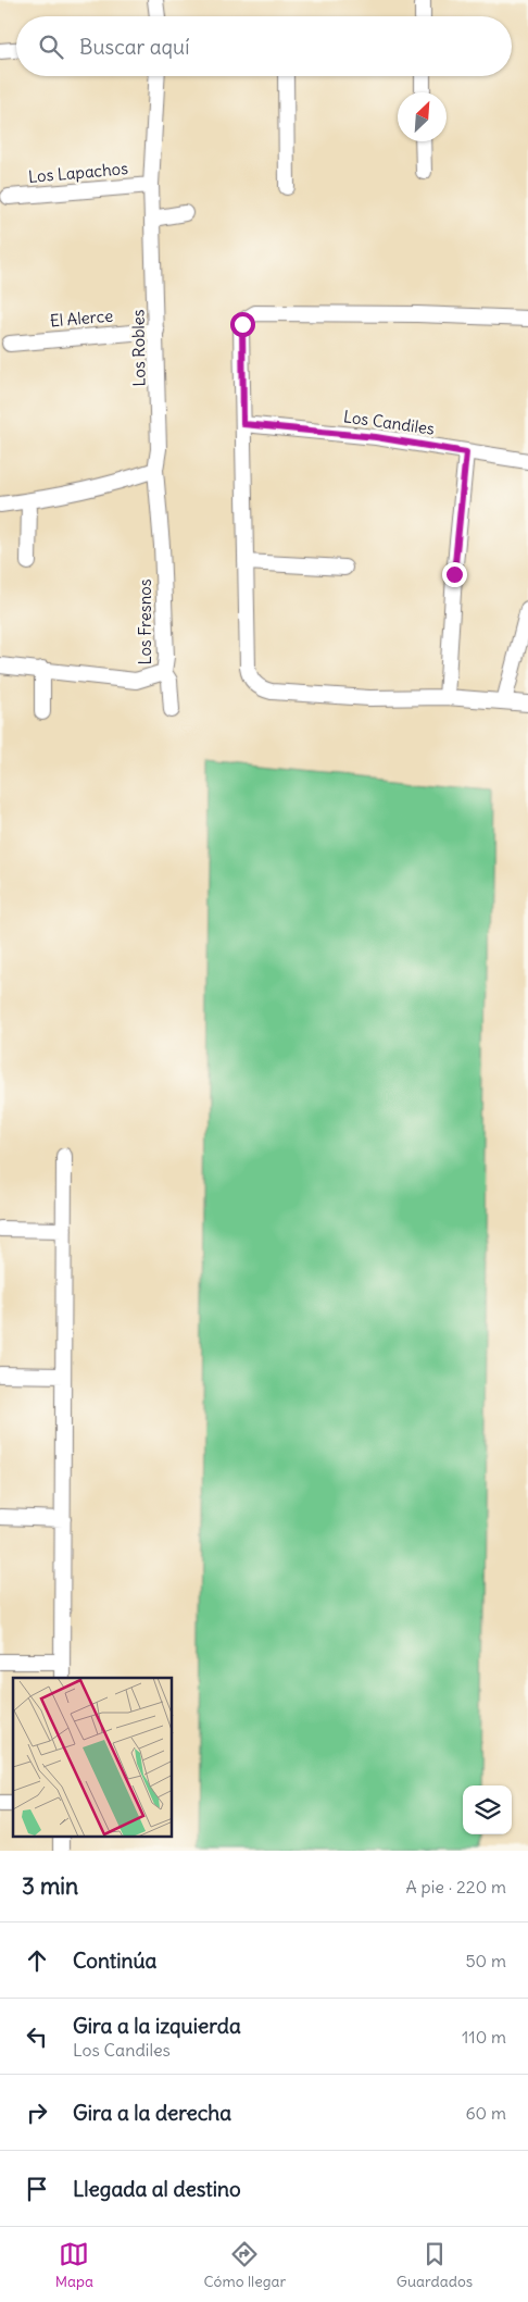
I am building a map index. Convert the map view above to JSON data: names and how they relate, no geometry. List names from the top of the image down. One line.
{"streets":{"street":["Los Lapachos","El Alerce","Los Robles","Los Candiles","Los Fresnos"]},"crossings":[["Los Lapachos","Los Robles"],["El Alerce","Los Robles"],["Los Robles","Los Fresnos"]],"north":"top right","page":{"search":"Buscar aquí","heading":["3 min","A pie · 220 m"],"list":[["Continúa","50 m"],["Gira a la izquierda","Los Candiles","110 m"],["Gira a la derecha","60 m"],"Llegada al destino"],"nav":["Mapa","Cómo llegar","Guardados"]}}
